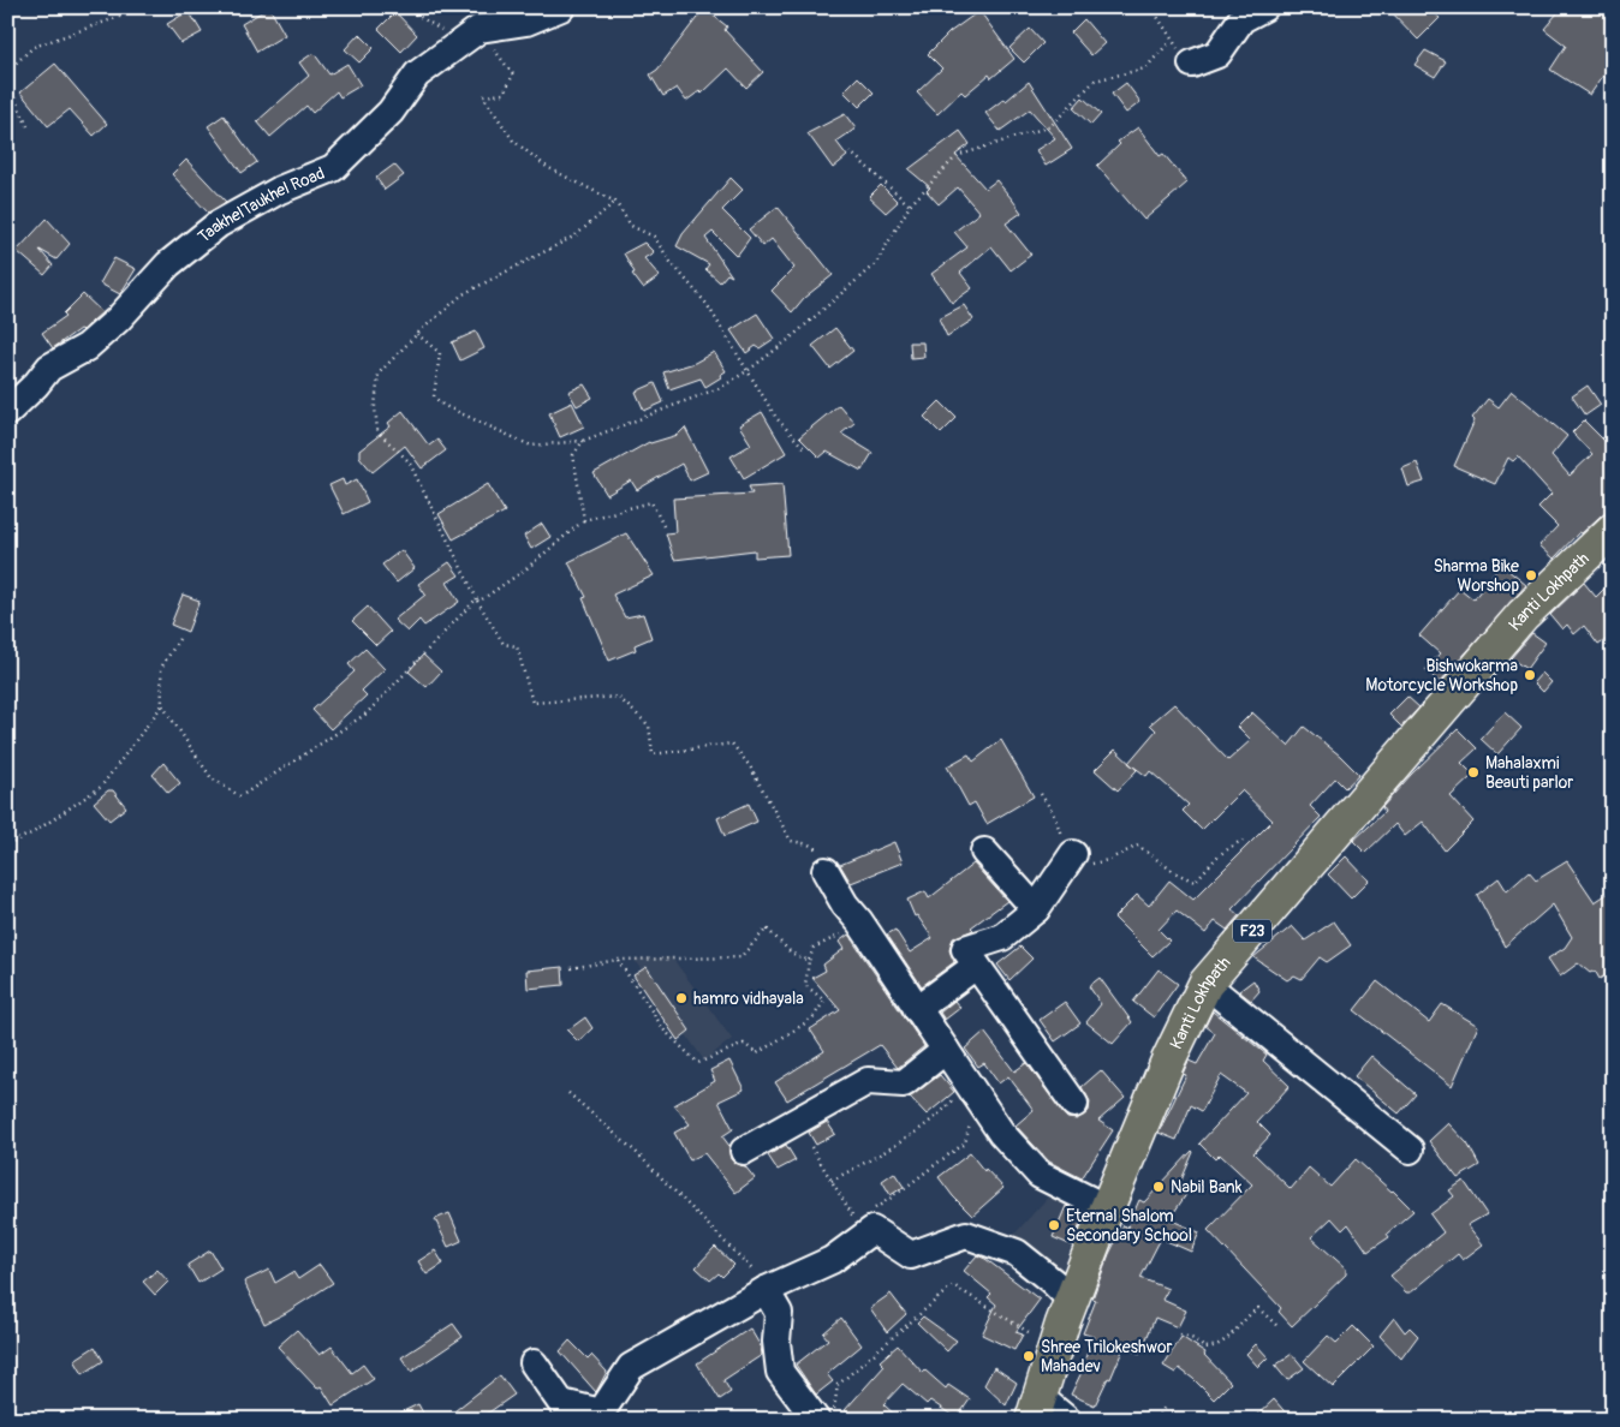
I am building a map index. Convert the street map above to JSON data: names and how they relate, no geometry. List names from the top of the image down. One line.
{"streets":{"main road":["Kanti Lokhpath","F23"],"street":["TaakhelTaukhel Road"]},"places":["Sharma Bike Worshop","Bishwokarma Motorcycle Workshop","Mahalaxmi Beauti parlor","hamro vidhayala","Nabil Bank","Eternal Shalom Secondary School","Shree Trilokeshwor Mahadev"]}
